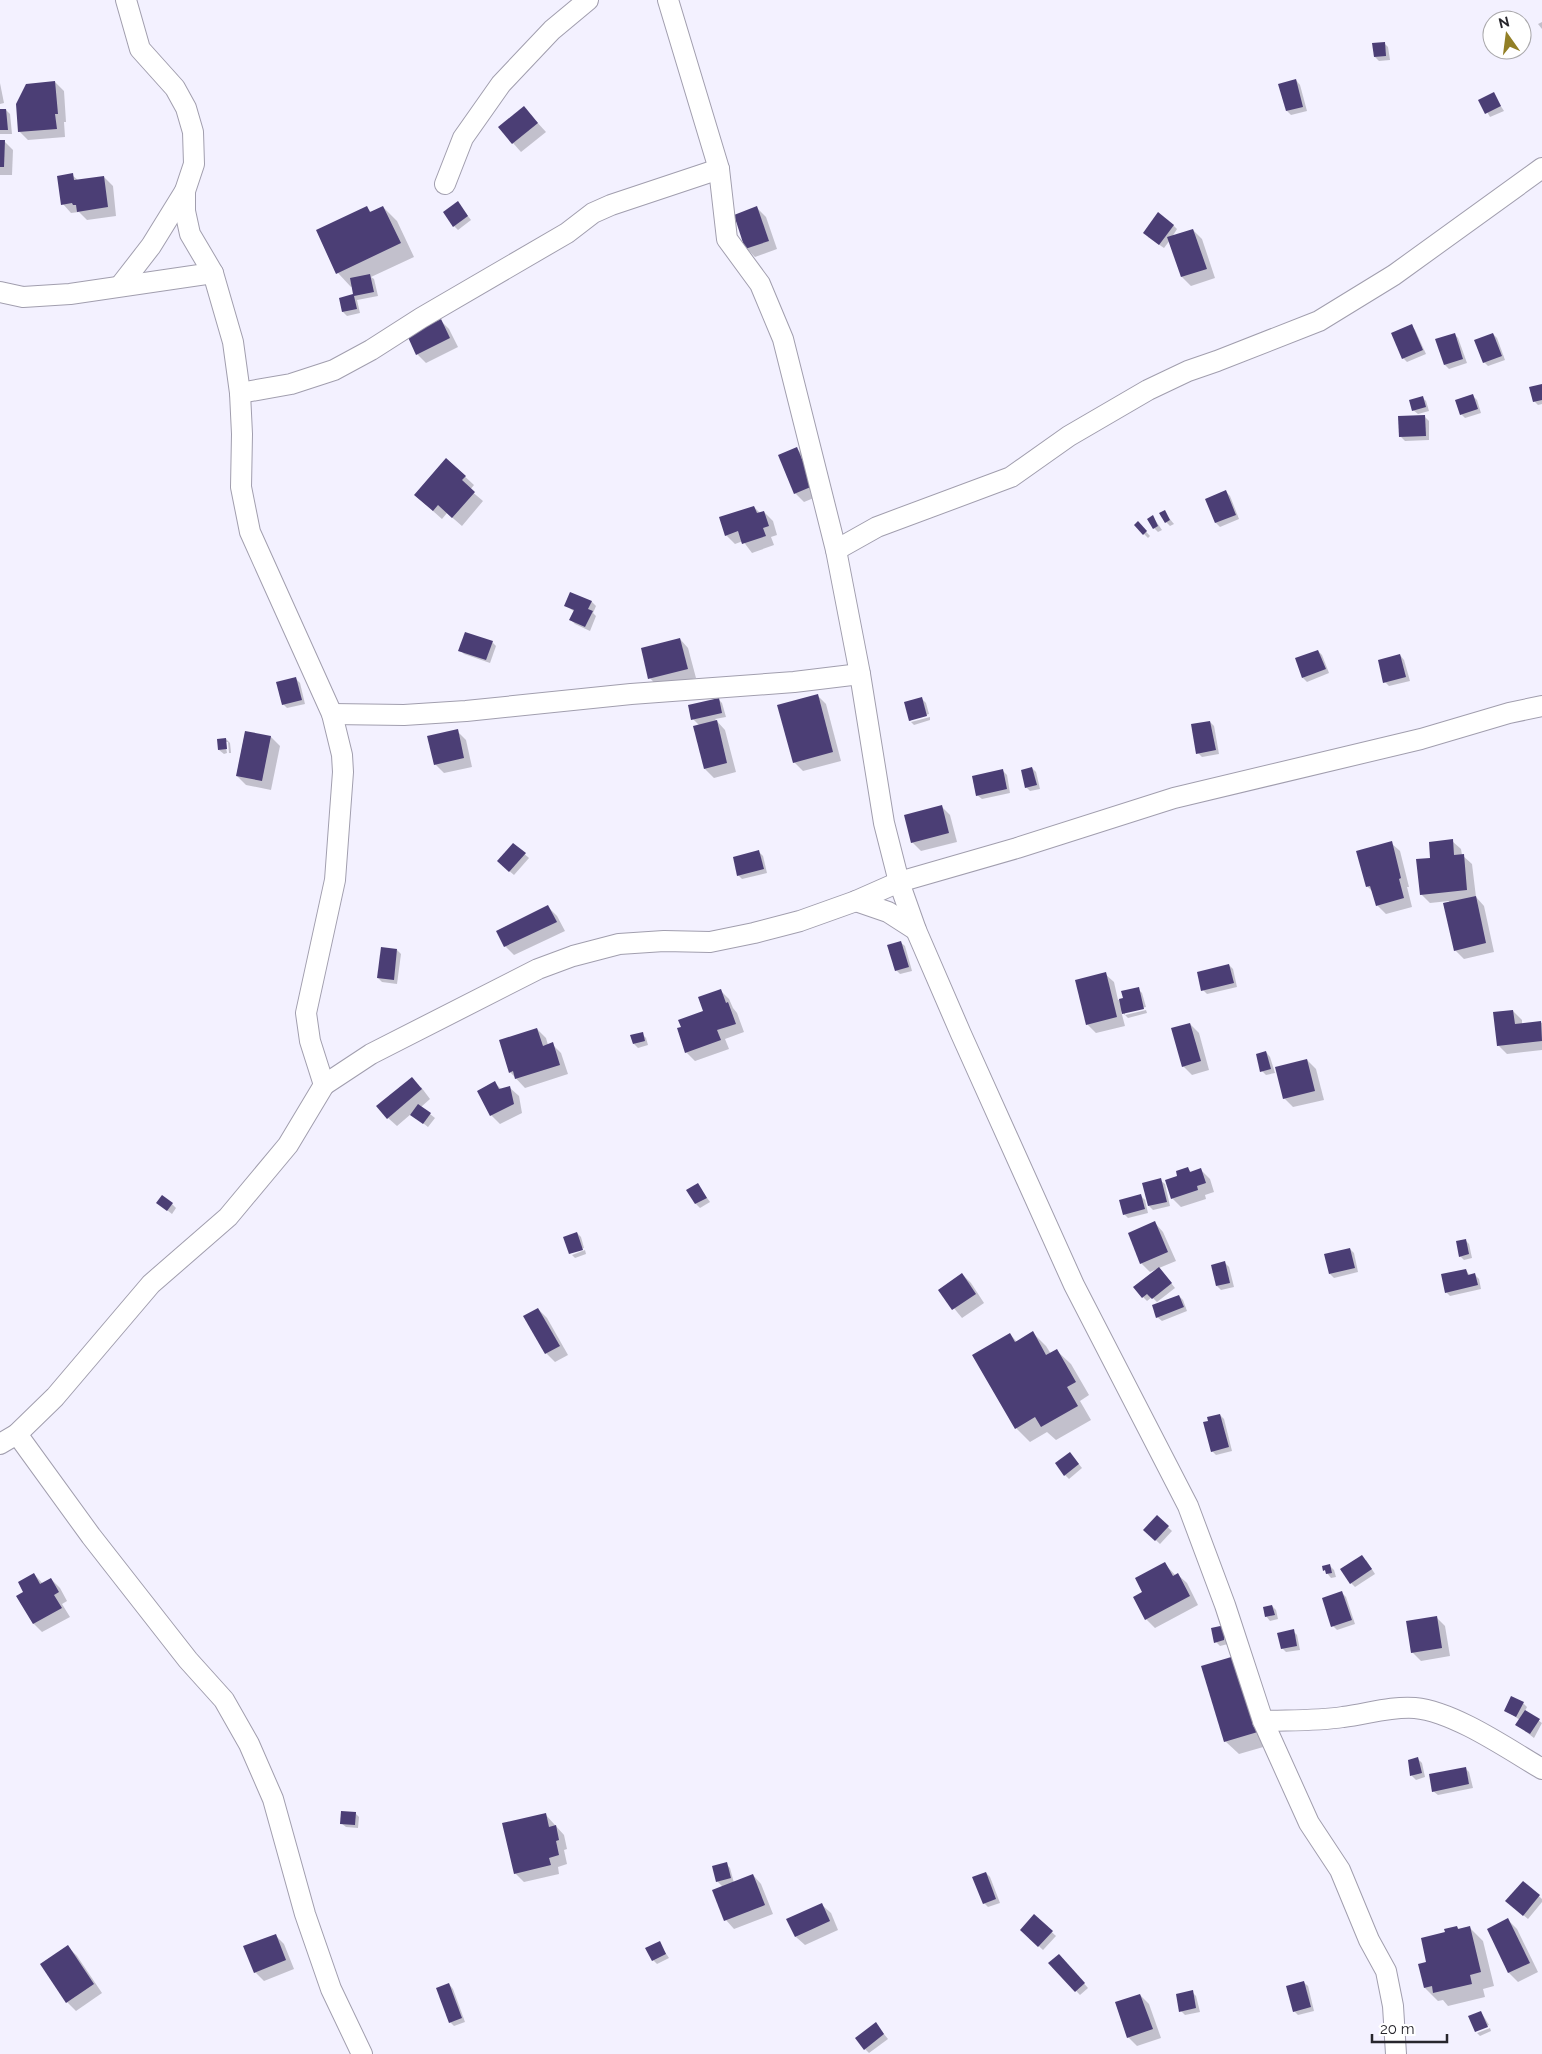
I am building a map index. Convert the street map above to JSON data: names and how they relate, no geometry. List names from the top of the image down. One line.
{"scale_bar":"20 m","north":"top"}
